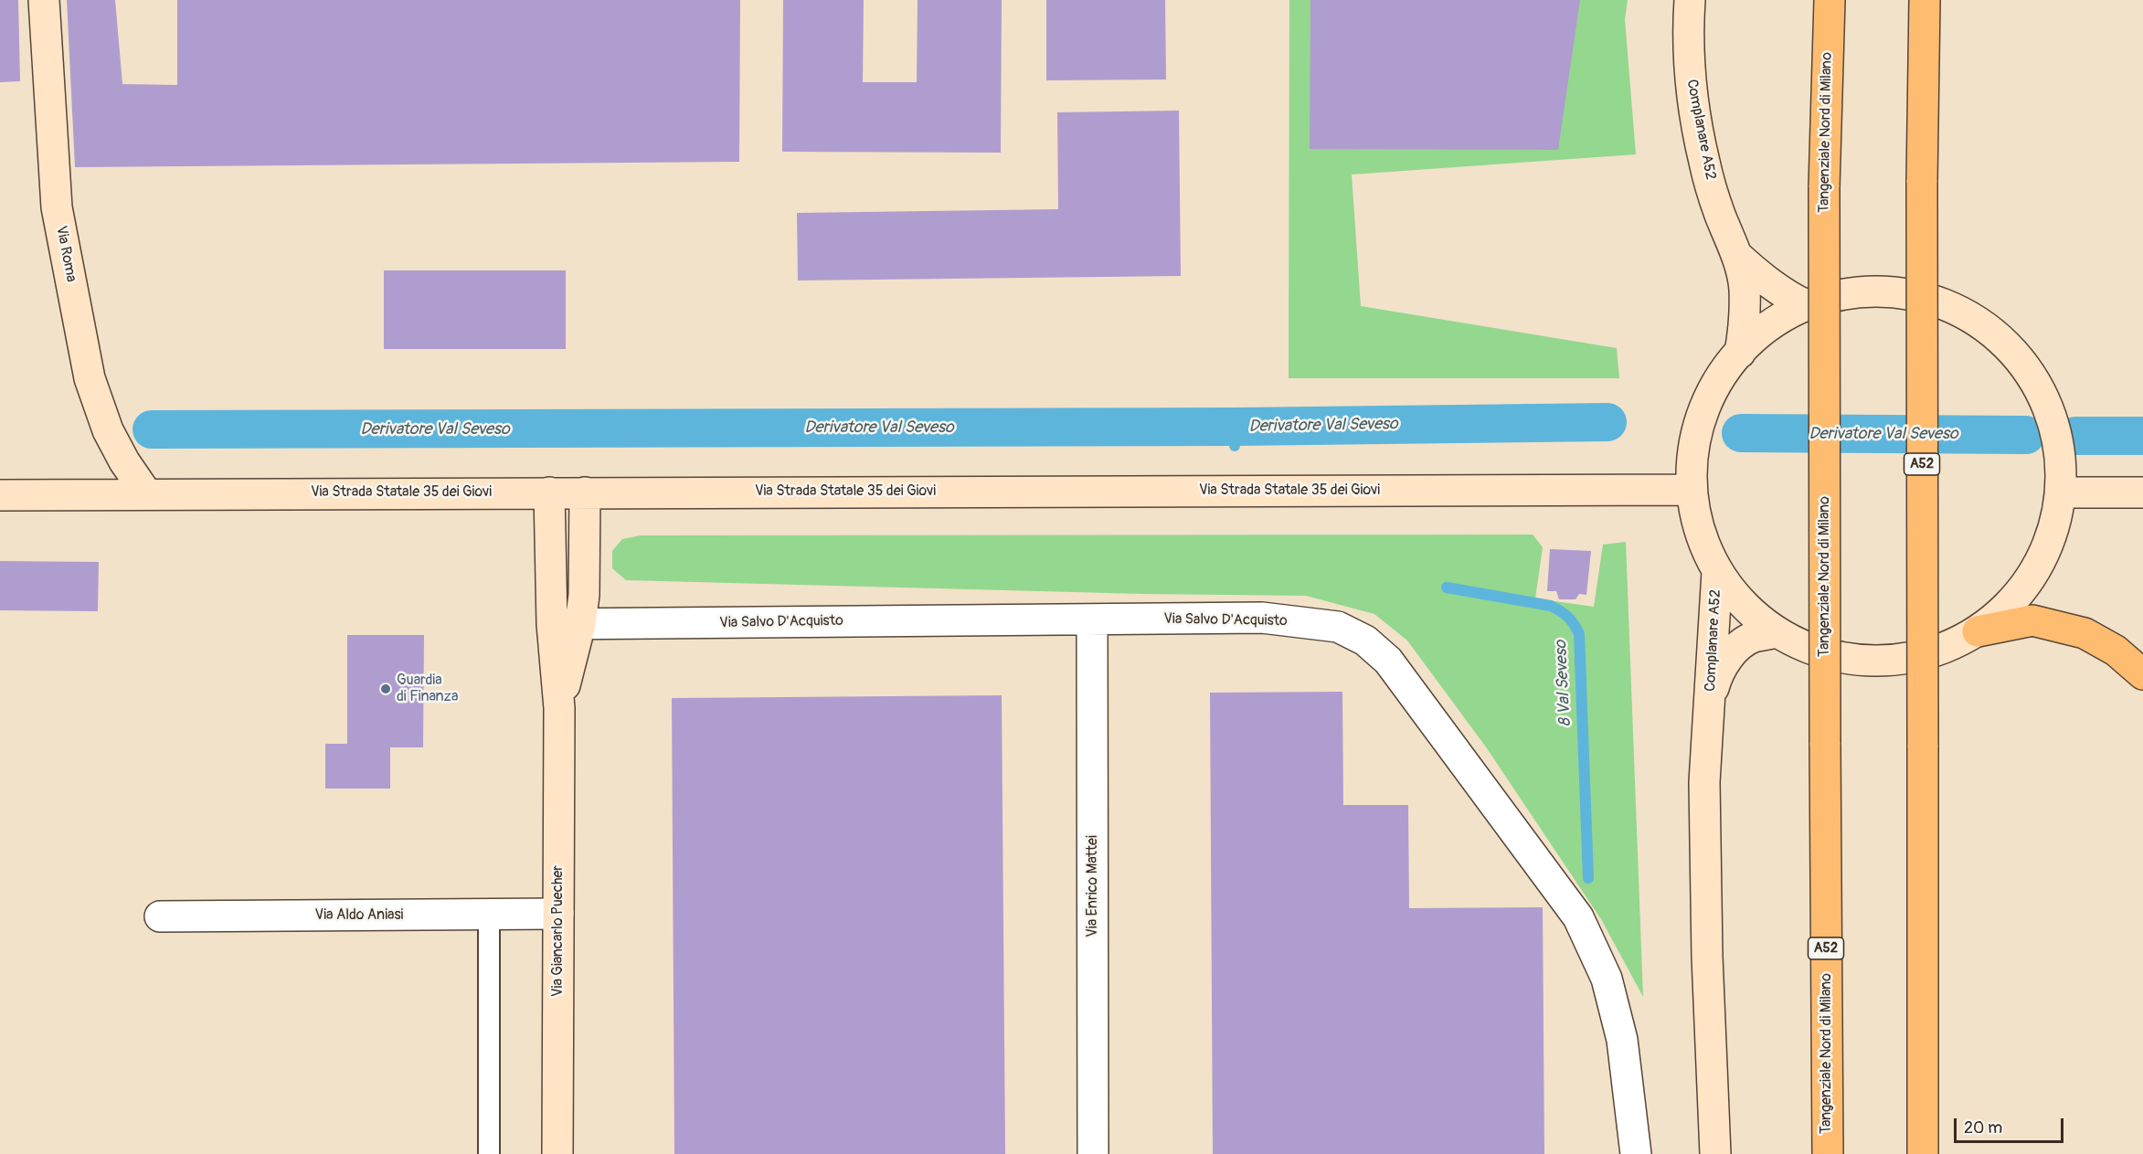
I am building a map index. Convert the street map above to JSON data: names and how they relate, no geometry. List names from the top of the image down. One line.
{"streets":{"highway":["Tangenziale Nord di Milano","A52"],"main road":["Complanare A52","Via Roma","Via Strada Statale 35 dei Giovi","Via Giancarlo Puecher"],"street":["Via Salvo D'Acquisto","Via Enrico Mattei","Via Aldo Aniasi"]},"crossings":[["Via Roma","Via Strada Statale 35 dei Giovi"],["Via Strada Statale 35 dei Giovi","Via Giancarlo Puecher"],["Via Salvo D'Acquisto","Via Enrico Mattei"],["Via Salvo D'Acquisto","Via Giancarlo Puecher"],["Via Aldo Aniasi","Via Giancarlo Puecher"]],"water":["Derivatore Val Seveso","8 Val Seveso"],"places":["Guardia di Finanza"],"scale_bar":"20 m"}
